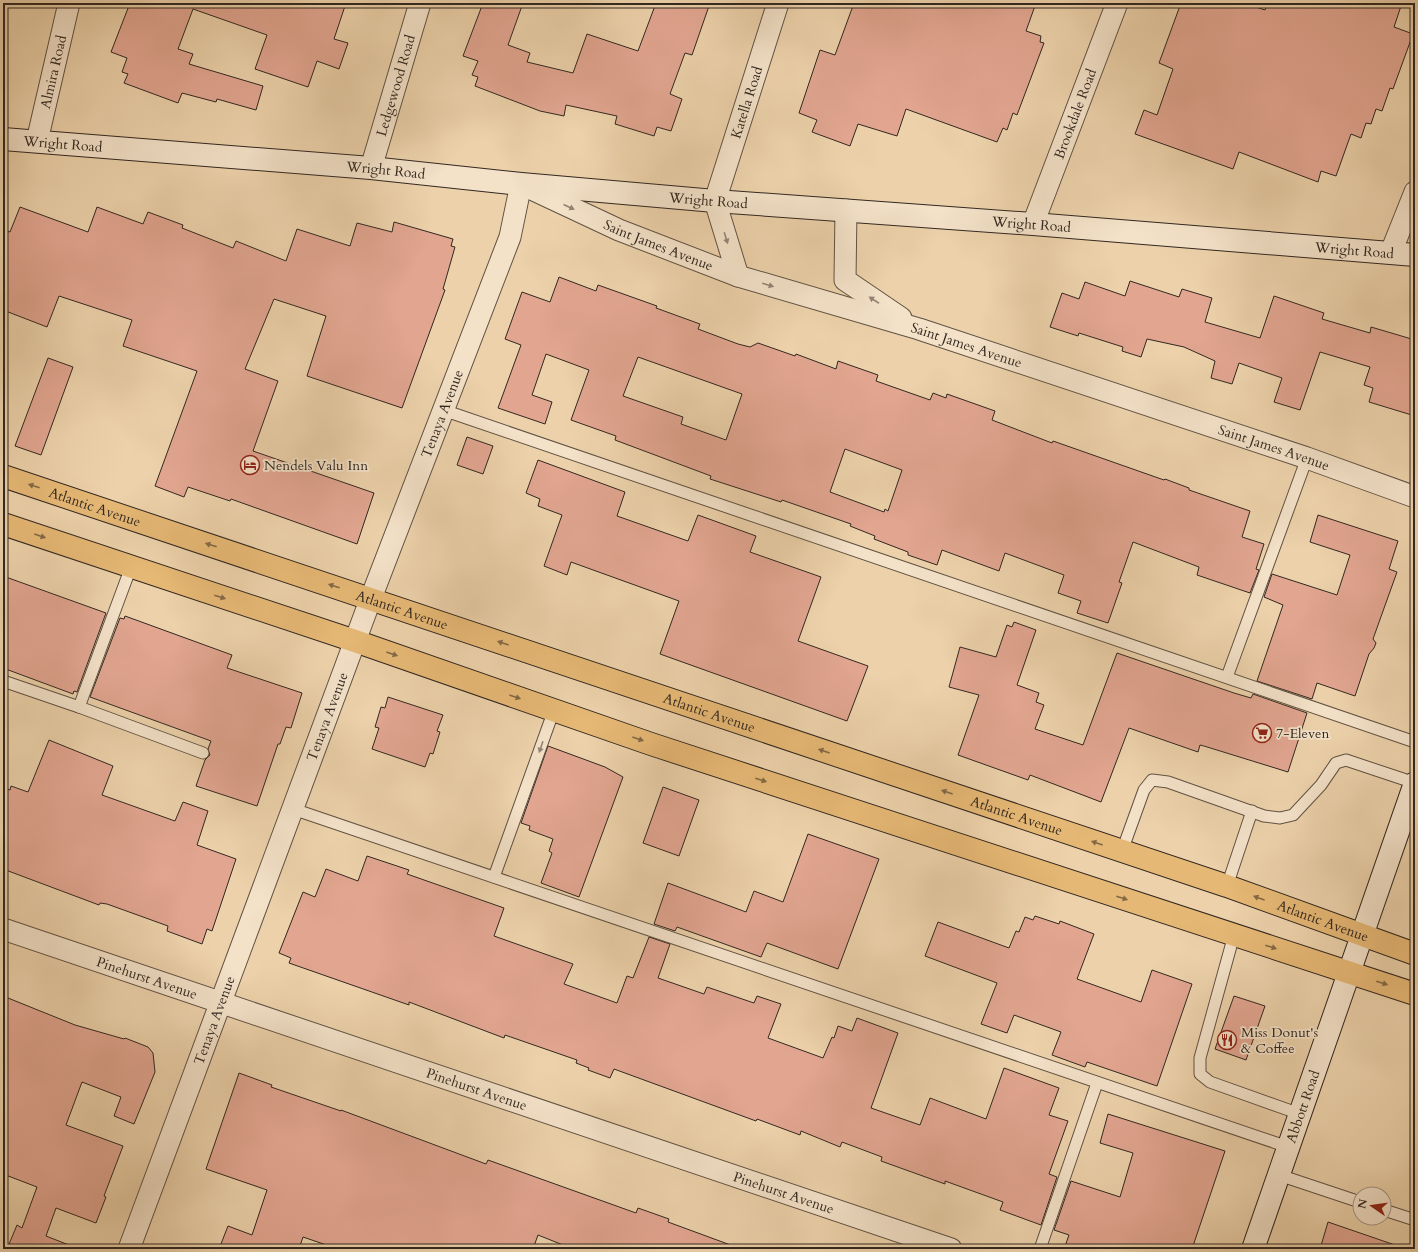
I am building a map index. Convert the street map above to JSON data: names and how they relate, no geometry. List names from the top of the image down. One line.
{"streets":{"main road":["Atlantic Avenue"],"street":["Almira Road","Ledgewood Road","Katella Road","Brookdale Road","Wright Road","Saint James Avenue","Tenaya Avenue","Pinehurst Avenue","Abbott Road"]},"crossings":[["Almira Road","Wright Road"],["Ledgewood Road","Wright Road"],["Katella Road","Wright Road"],["Brookdale Road","Wright Road"],["Wright Road","Saint James Avenue"],["Wright Road","Tenaya Avenue"],["Saint James Avenue","Tenaya Avenue"],["Tenaya Avenue","Atlantic Avenue"],["Tenaya Avenue","Pinehurst Avenue"],["Atlantic Avenue","Abbott Road"]],"one_way":["Saint James Avenue"],"places":{"hotel":["Nendels Valu Inn"],"supermarket":["7-Eleven"],"restaurant":["Miss Donut's & Coffee"]},"north":"left"}
